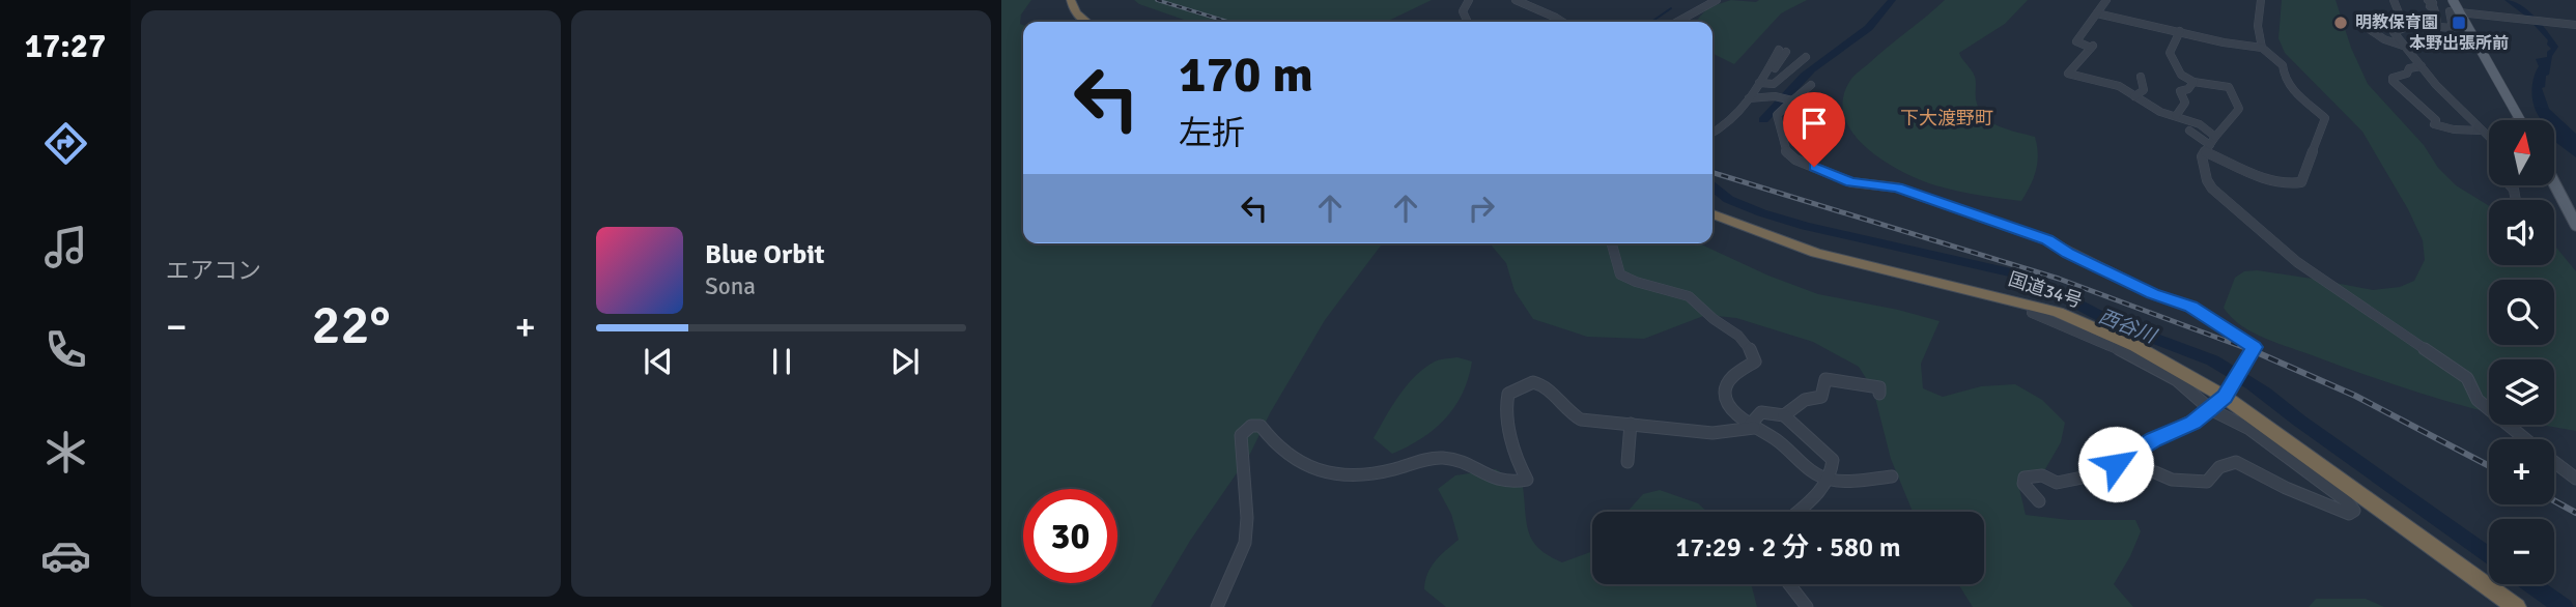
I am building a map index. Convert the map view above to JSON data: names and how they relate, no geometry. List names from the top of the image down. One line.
{"streets":{"highway":["国道34号"]},"districts":["下大渡野町"],"water":["西谷川"],"places":{"other":["明教保育園"],"transit":["本野出張所前"]},"north":"top","page":{"tabs":"17:27","tile":"エアコン","turn":["170 m","左折"],"map_buttons":["+","−"],"song":["Blue Orbit","Sona"],"heat":["−","22°","+"],"limit":"30","trip":"17:29 · 2 分 · 580 m"}}
